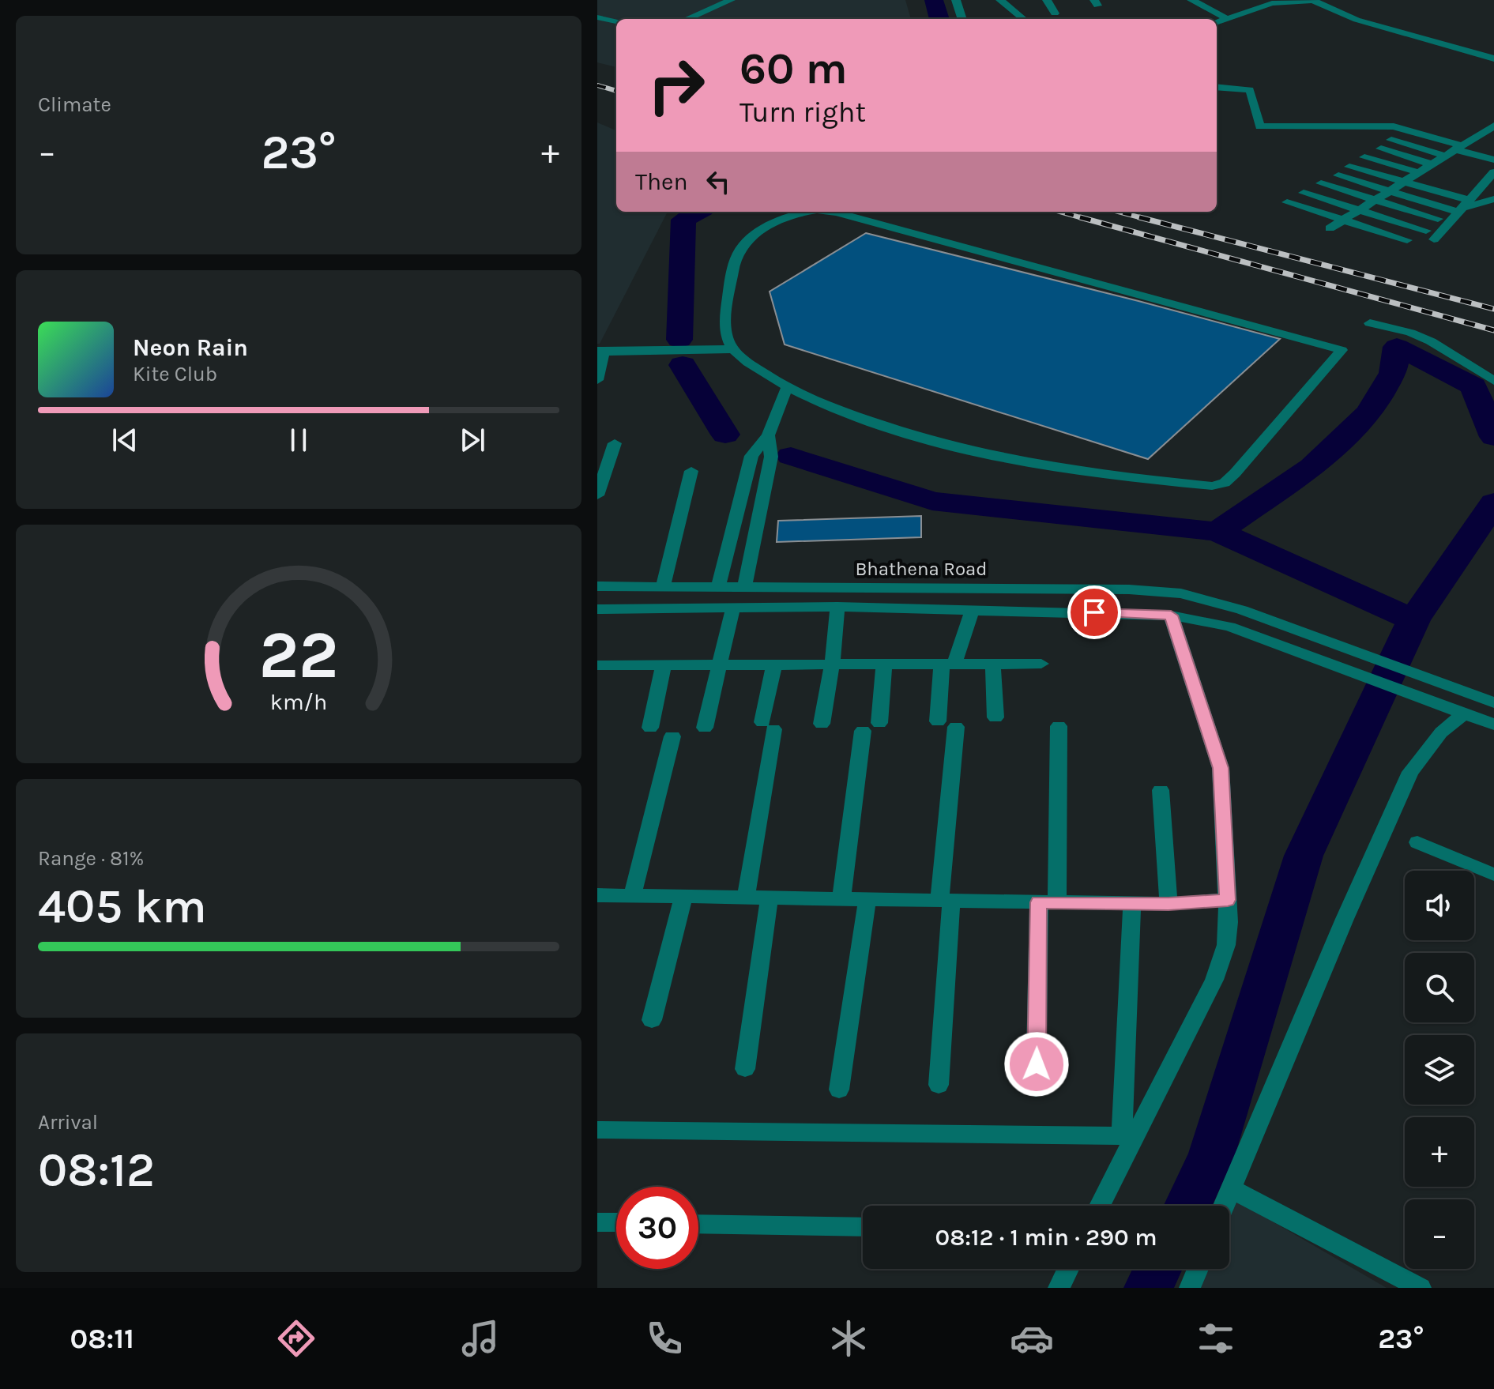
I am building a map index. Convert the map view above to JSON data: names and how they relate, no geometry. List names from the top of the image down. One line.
{"streets":{"street":["Bhathena Road"]},"page":{"tile":["Climate",["Range · 81%","405 km"],["Arrival","08:12"]],"turn":["60 m","Turn right"],"heat":["−","23°","+"],"then":"Then","song":["Neon Rain","Kite Club"],"map_buttons":["+","−"],"limit":"30","trip":"08:12 · 1 min · 290 m","tabs":["08:11","23°"],"gauge":["22","km/h"]}}
